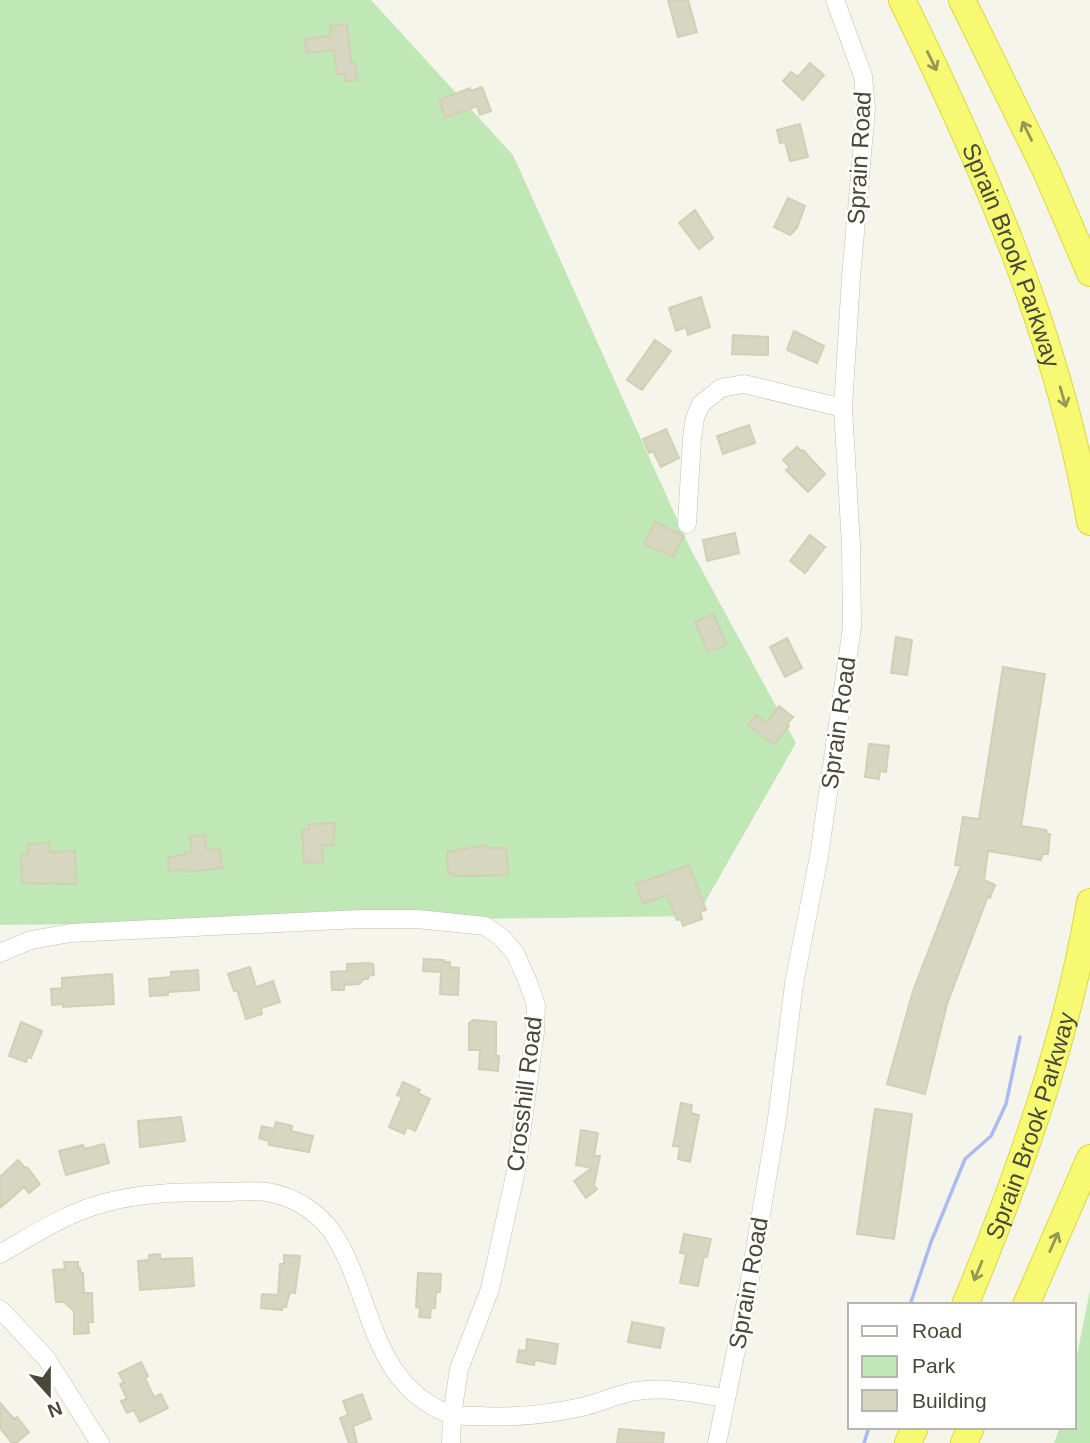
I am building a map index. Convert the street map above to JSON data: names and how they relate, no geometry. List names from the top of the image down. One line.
{"streets":{"highway":["Sprain Brook Parkway"],"street":["Sprain Road","Crosshill Road"]},"legend":["Road","Park","Building"],"north":"bottom"}
